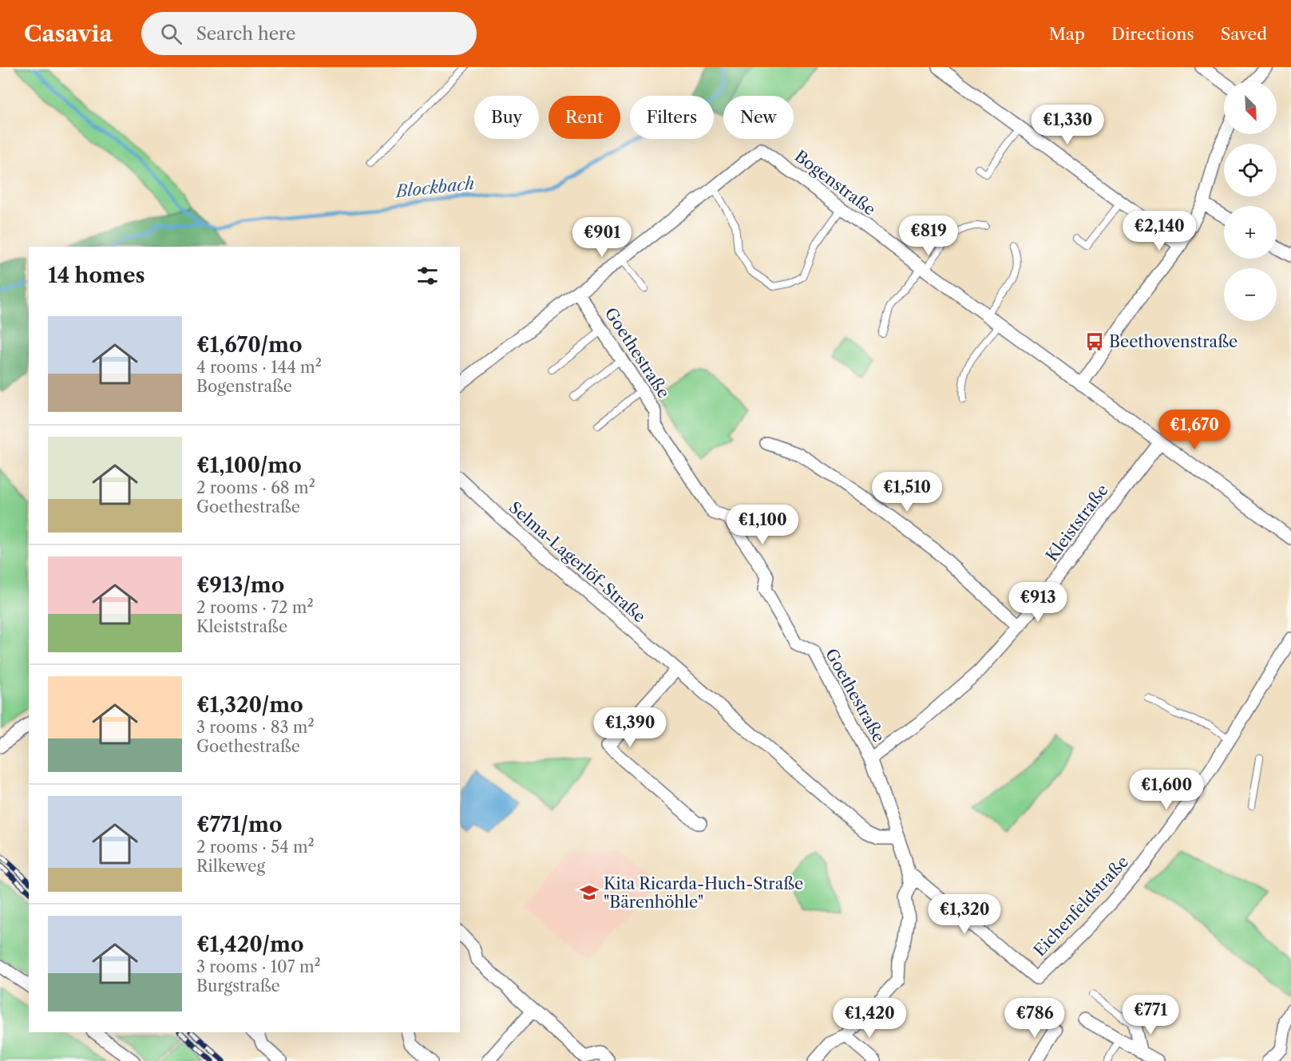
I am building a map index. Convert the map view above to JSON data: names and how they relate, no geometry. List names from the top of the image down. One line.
{"streets":{"street":["Bogenstraße","Goethestraße","Kleiststraße","Selma-Lagerlöf-Straße","Eichenfeldstraße"]},"crossings":[["Bogenstraße","Goethestraße"],["Bogenstraße","Kleiststraße"],["Goethestraße","Kleiststraße"],["Goethestraße","Selma-Lagerlöf-Straße"],["Goethestraße","Eichenfeldstraße"]],"water":["Blockbach"],"places":{"bus stop":["Beethovenstraße"],"school or university":["Kita Ricarda-Huch-Straße \"Bärenhöhle\""]},"north":"bottom right","page":{"header":"Casavia","search":"Search here","nav":["Map","Directions","Saved"],"map_buttons":["+","−"],"chip":["Buy","Rent","Filters","New"],"price":["€1,330","€2,140","€819","€901","€1,670","€1,510","€1,100","€913","€1,390","€1,600","€1,320","€771","€1,420","€786"],"heading":"14 homes","list":[{"name":"€1,670/mo","note":"4 rooms · 144 m² · Bogenstraße"},{"name":"€1,100/mo","note":"2 rooms · 68 m² · Goethestraße"},{"name":"€913/mo","note":"2 rooms · 72 m² · Kleiststraße"},{"name":"€1,320/mo","note":"3 rooms · 83 m² · Goethestraße"},{"name":"€771/mo","note":"2 rooms · 54 m² · Rilkeweg"},{"name":"€1,420/mo","note":"3 rooms · 107 m² · Burgstraße"}]}}
